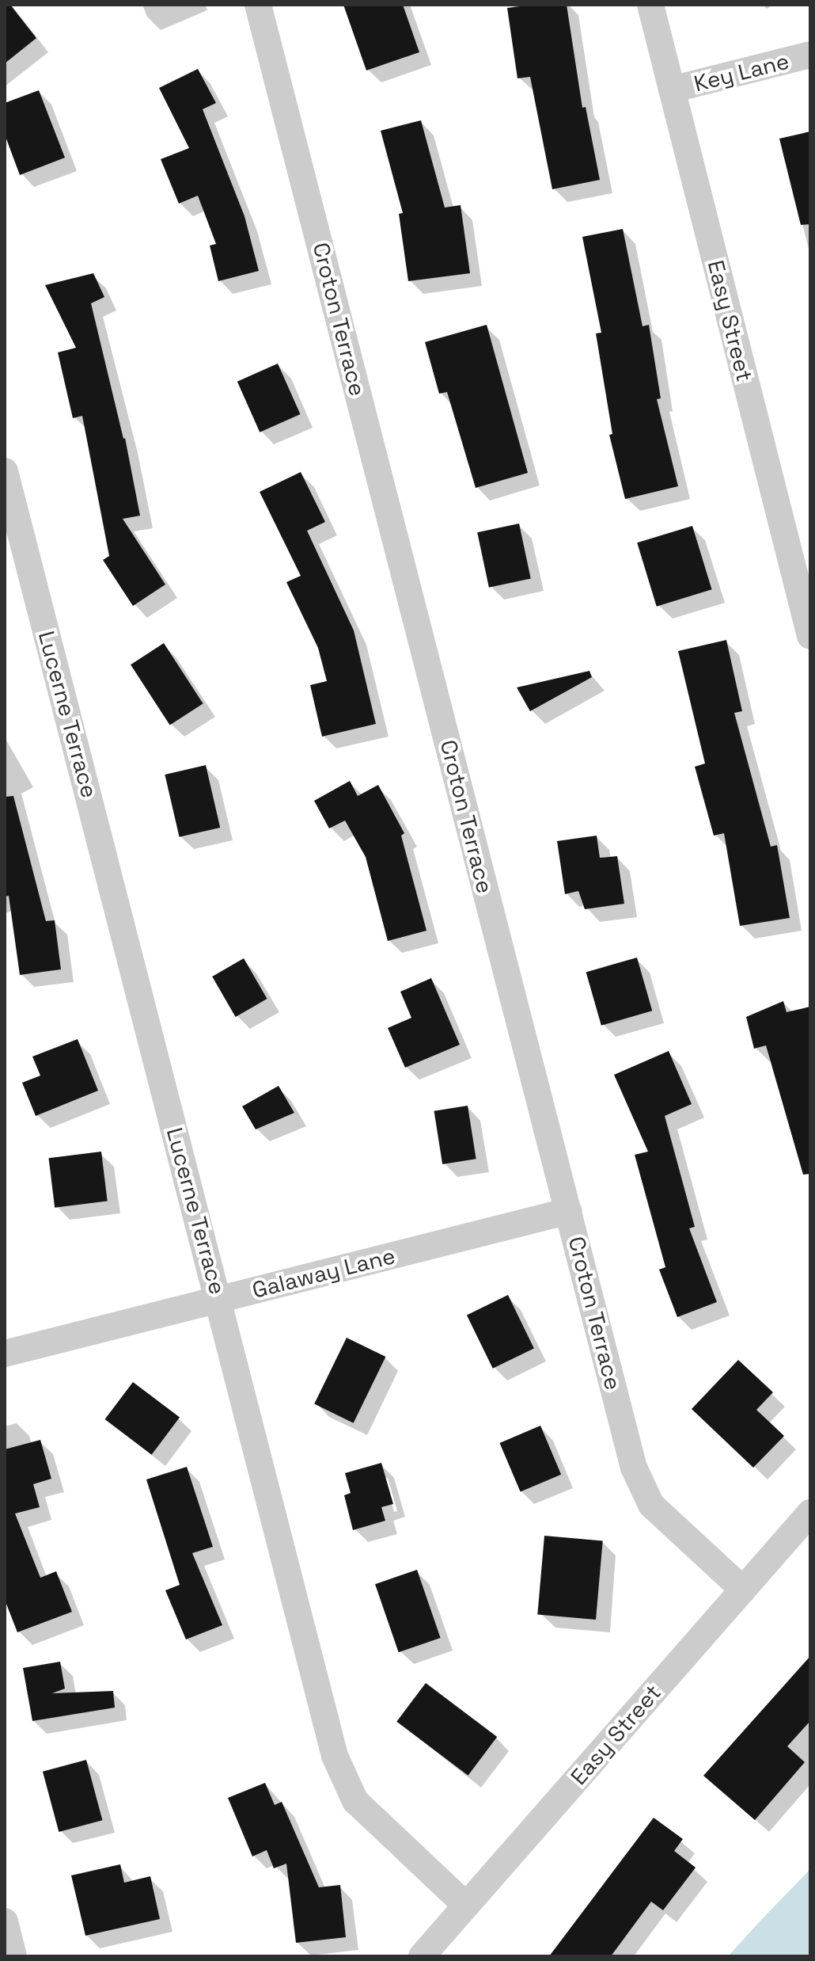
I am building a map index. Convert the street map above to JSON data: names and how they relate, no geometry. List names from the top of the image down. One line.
{"streets":{"street":["Key Lane","Croton Terrace","Easy Street","Lucerne Terrace","Galaway Lane"]},"crossings":[["Key Lane","Easy Street"],["Croton Terrace","Easy Street"],["Croton Terrace","Galaway Lane"],["Easy Street","Lucerne Terrace"],["Lucerne Terrace","Galaway Lane"]]}
